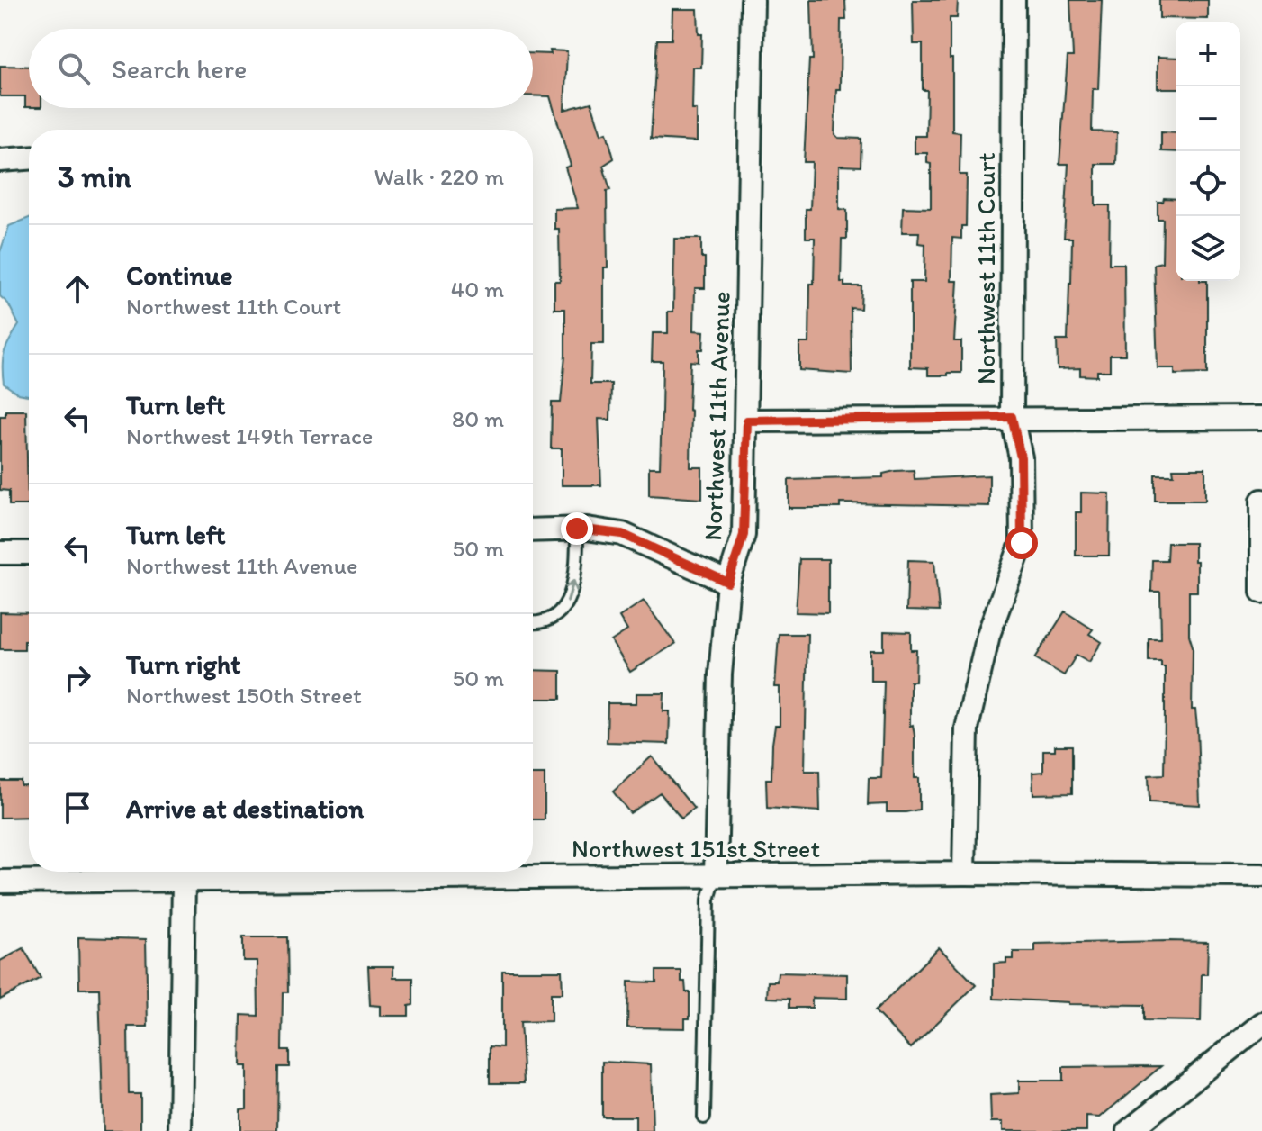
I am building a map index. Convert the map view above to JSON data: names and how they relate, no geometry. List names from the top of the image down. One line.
{"streets":{"street":["Northwest 11th Court","Northwest 11th Avenue","Northwest 151st Street"]},"crossings":[["Northwest 11th Court","Northwest 151st Street"],["Northwest 11th Avenue","Northwest 151st Street"]],"page":{"map_buttons":["+","−"],"search":"Search here","heading":["3 min","Walk · 220 m"],"list":[["Continue","Northwest 11th Court","40 m"],["Turn left","Northwest 149th Terrace","80 m"],["Turn left","Northwest 11th Avenue","50 m"],["Turn right","Northwest 150th Street","50 m"],"Arrive at destination"]}}
